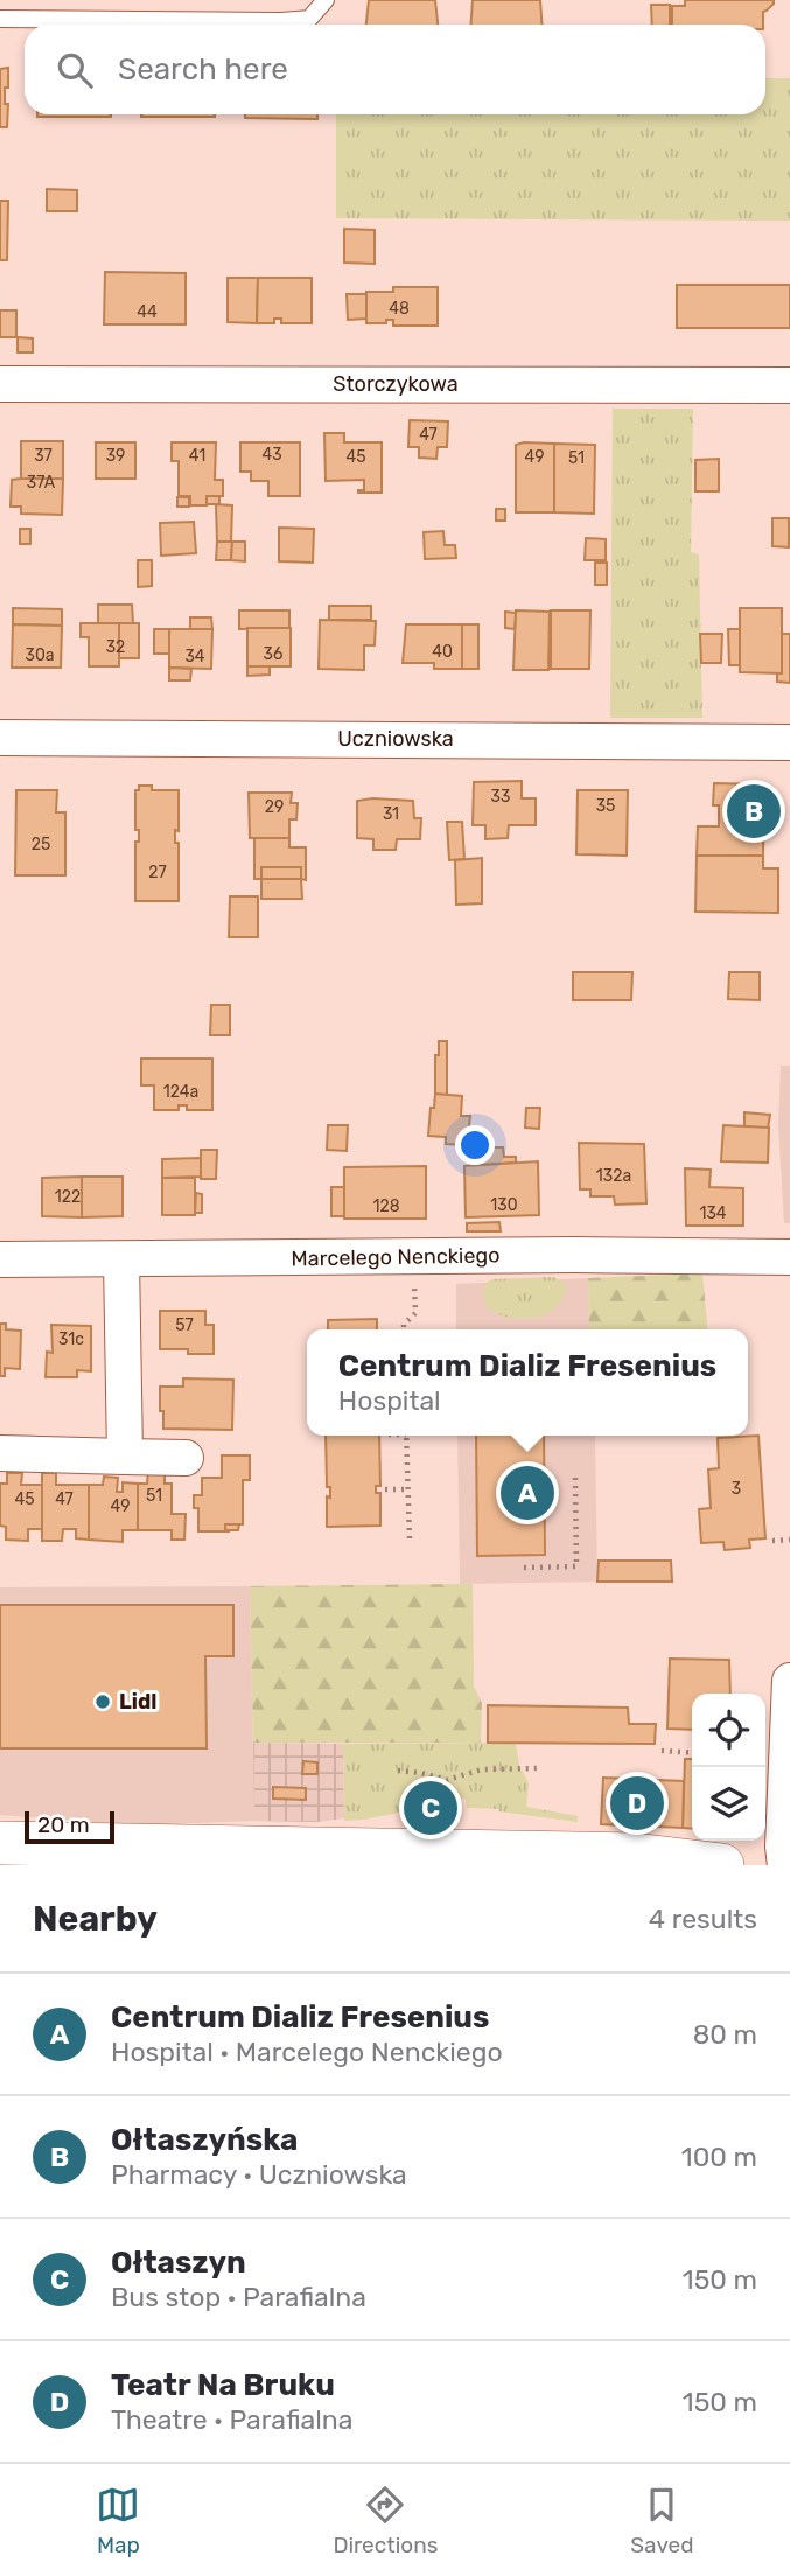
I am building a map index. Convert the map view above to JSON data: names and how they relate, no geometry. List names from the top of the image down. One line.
{"streets":{"street":["Storczykowa","Uczniowska","Marcelego Nenckiego"]},"places":["Lidl"],"house_numbers":["48","44","47","43","37","39","41","45","49","51","37A","32","40","36","30a","34","33","35","29","31","25","27","124a","132a","122","130","128","134","57","31c","3","51","45","47","49"],"scale_bar":"20 m","page":{"search":"Search here","pins":["B","A","D","C"],"popup":["Centrum Dializ Fresenius","Hospital"],"scale":"20 m","heading":["Nearby","4 results"],"list":[{"mark":"A","name":"Centrum Dializ Fresenius","note":"Hospital · Marcelego Nenckiego","value":"80 m"},{"mark":"B","name":"Ołtaszyńska","note":"Pharmacy · Uczniowska","value":"100 m"},{"mark":"C","name":"Ołtaszyn","note":"Bus stop · Parafialna","value":"150 m"},{"mark":"D","name":"Teatr Na Bruku","note":"Theatre · Parafialna","value":"150 m"}],"nav":["Map","Directions","Saved"]}}
